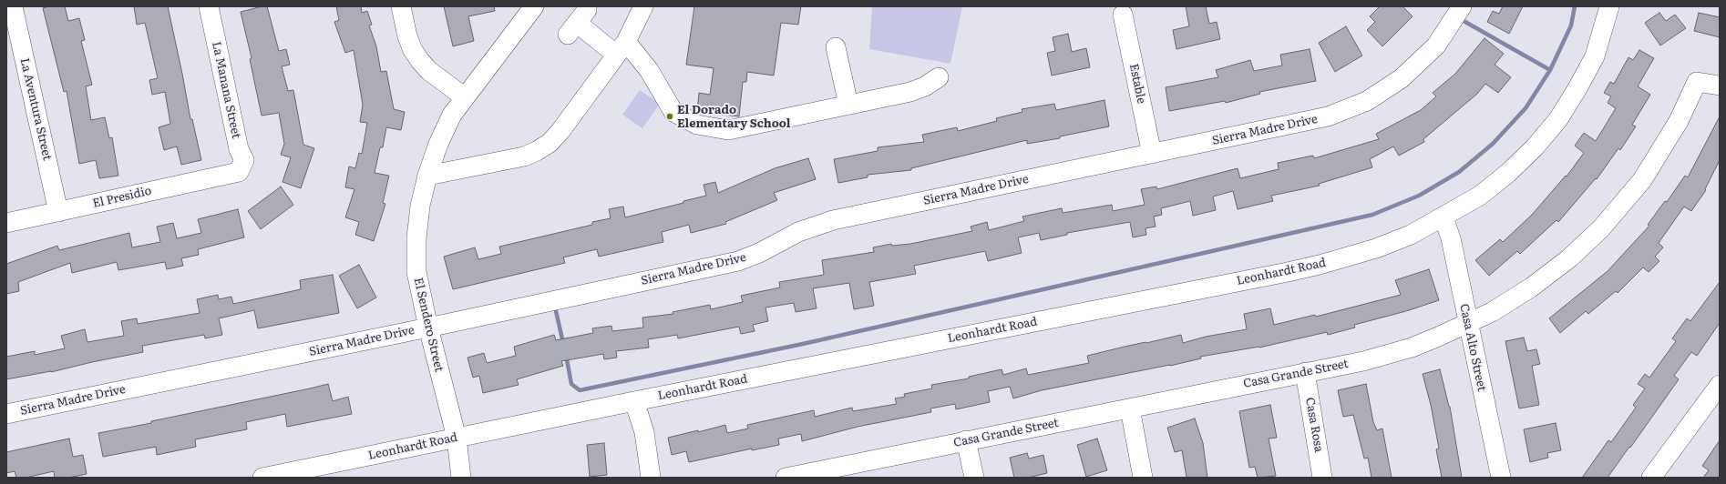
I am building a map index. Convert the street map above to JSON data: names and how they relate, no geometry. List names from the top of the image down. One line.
{"streets":{"street":["Estable","La Manana Street","La Aventura Street","Sierra Madre Drive","El Presidio","Leonhardt Road","El Sendero Street","Casa Alto Street","Casa Grande Street","Casa Rosa"]},"crossings":[["Estable","Sierra Madre Drive"],["La Manana Street","El Presidio"],["La Aventura Street","El Presidio"],["Sierra Madre Drive","El Sendero Street"],["Leonhardt Road","El Sendero Street"],["Leonhardt Road","Casa Alto Street"],["Casa Alto Street","Casa Grande Street"],["Casa Grande Street","Casa Rosa"]],"places":["El Dorado Elementary School"]}
